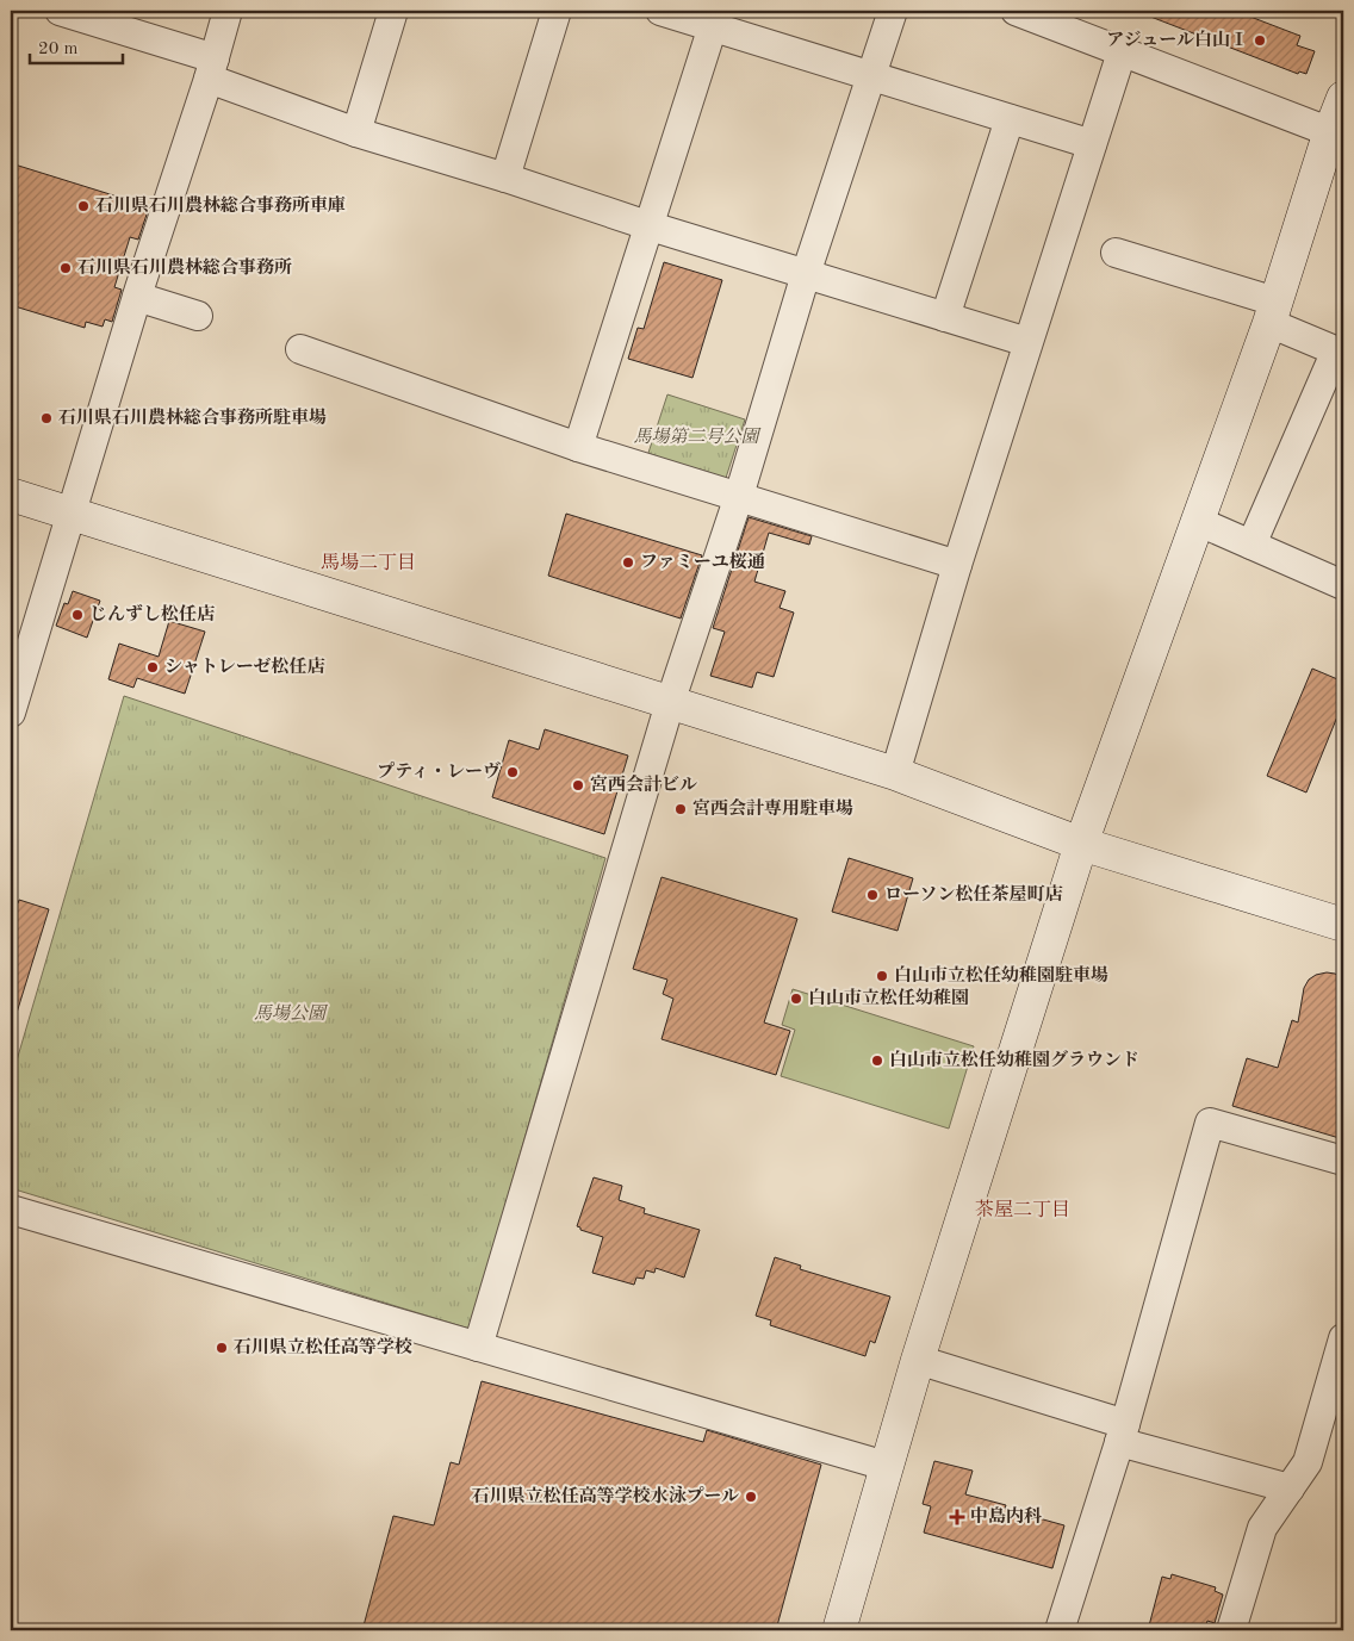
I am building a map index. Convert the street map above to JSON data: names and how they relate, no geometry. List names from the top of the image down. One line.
{"districts":["馬場二丁目","茶屋二丁目"],"parks":["馬場第二号公園","馬場公園"],"places":{"other":["アジュール白山Ⅰ","石川県石川農林総合事務所車庫","石川県石川農林総合事務所","石川県石川農林総合事務所駐車場","ファミーユ桜通","じんずし松任店","シャトレーゼ松任店","プティ・レーヴ","宮西会計ビル","宮西会計専用駐車場","ローソン松任茶屋町店","白山市立松任幼稚園駐車場","白山市立松任幼稚園","白山市立松任幼稚園グラウンド","石川県立松任高等学校","石川県立松任高等学校水泳プール"],"health":["中島内科"]},"scale_bar":"20 m"}
